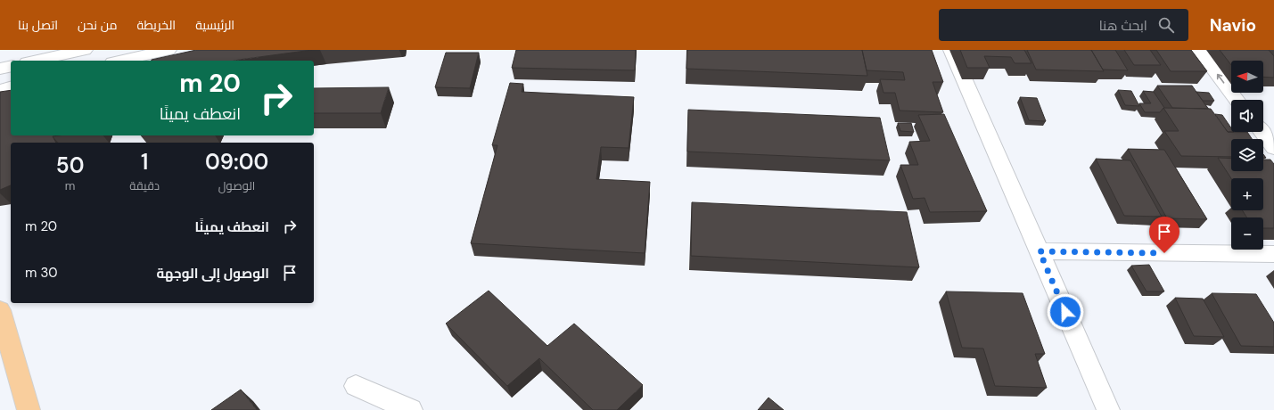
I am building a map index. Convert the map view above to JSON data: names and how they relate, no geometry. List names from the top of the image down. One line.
{"north":"left","page":{"header":"Navio","search":"ابحث هنا","nav":["الرئيسية","الخريطة","من نحن","اتصل بنا"],"map_buttons":["+","−"],"turn":["20 m","انعطف يمينًا"],"eta":["09:00","الوصول","1","دقيقة","50","m"],"list":[{"name":"انعطف يمينًا","value":"20 m"},{"name":"الوصول إلى الوجهة","value":"30 m"}]}}
